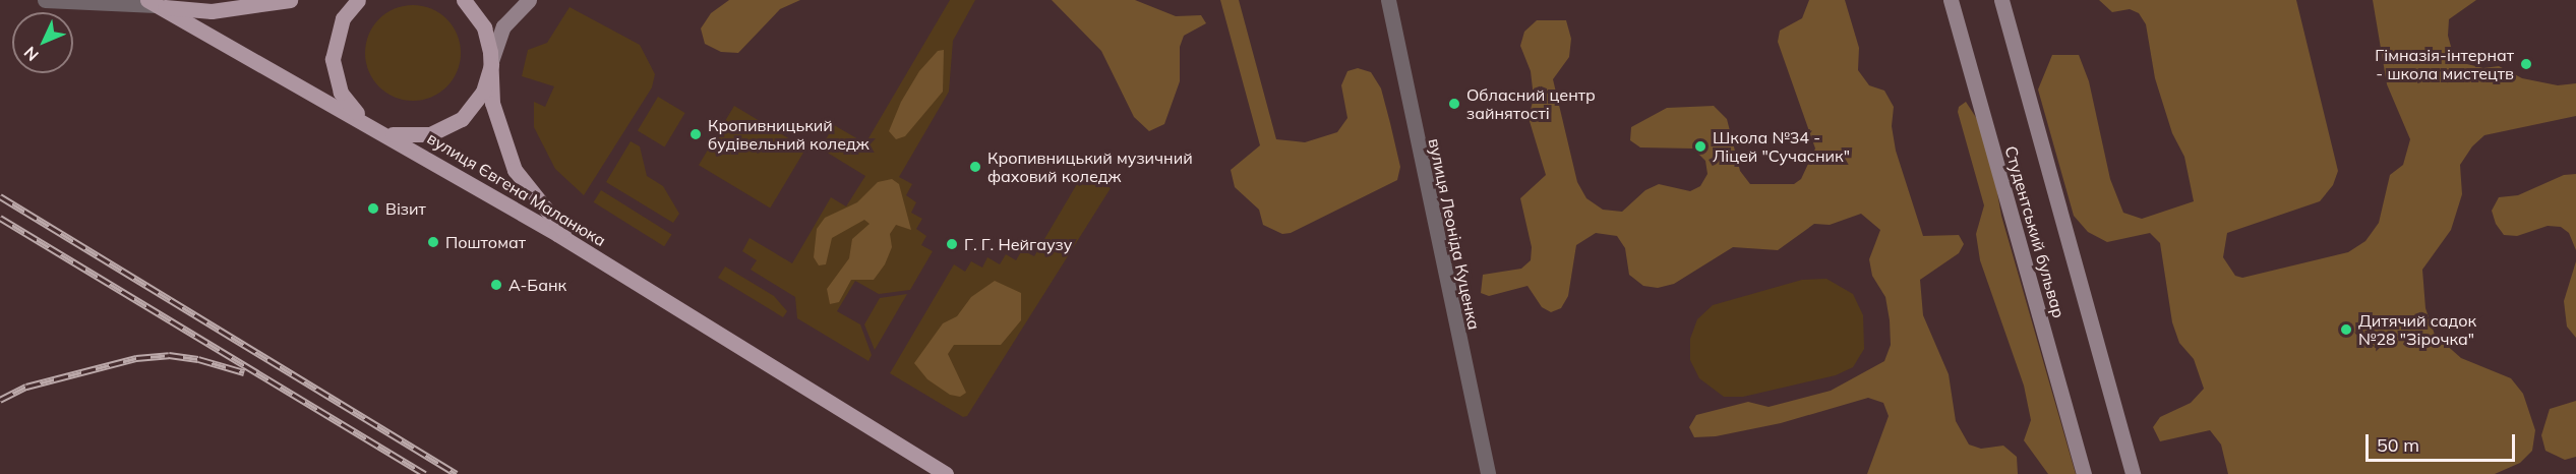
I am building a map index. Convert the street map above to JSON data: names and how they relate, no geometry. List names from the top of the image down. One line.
{"streets":{"main road":["вулиця Євгена Маланюка"],"street":["Студентський бульвар","вулиця Леоніда Куценка"]},"places":["Гімназія-інтернат - школа мистецтв","Обласний центр зайнятості","Кропивницький будівельний коледж","Школа №34 - Ліцей \"Сучасник\"","Кропивницький музичний фаховий коледж","Візит","Поштомат","Г. Г. Нейгаузу","А-Банк","Дитячий садок №28 \"Зірочка\""],"scale_bar":"50 m","north":"bottom left"}
